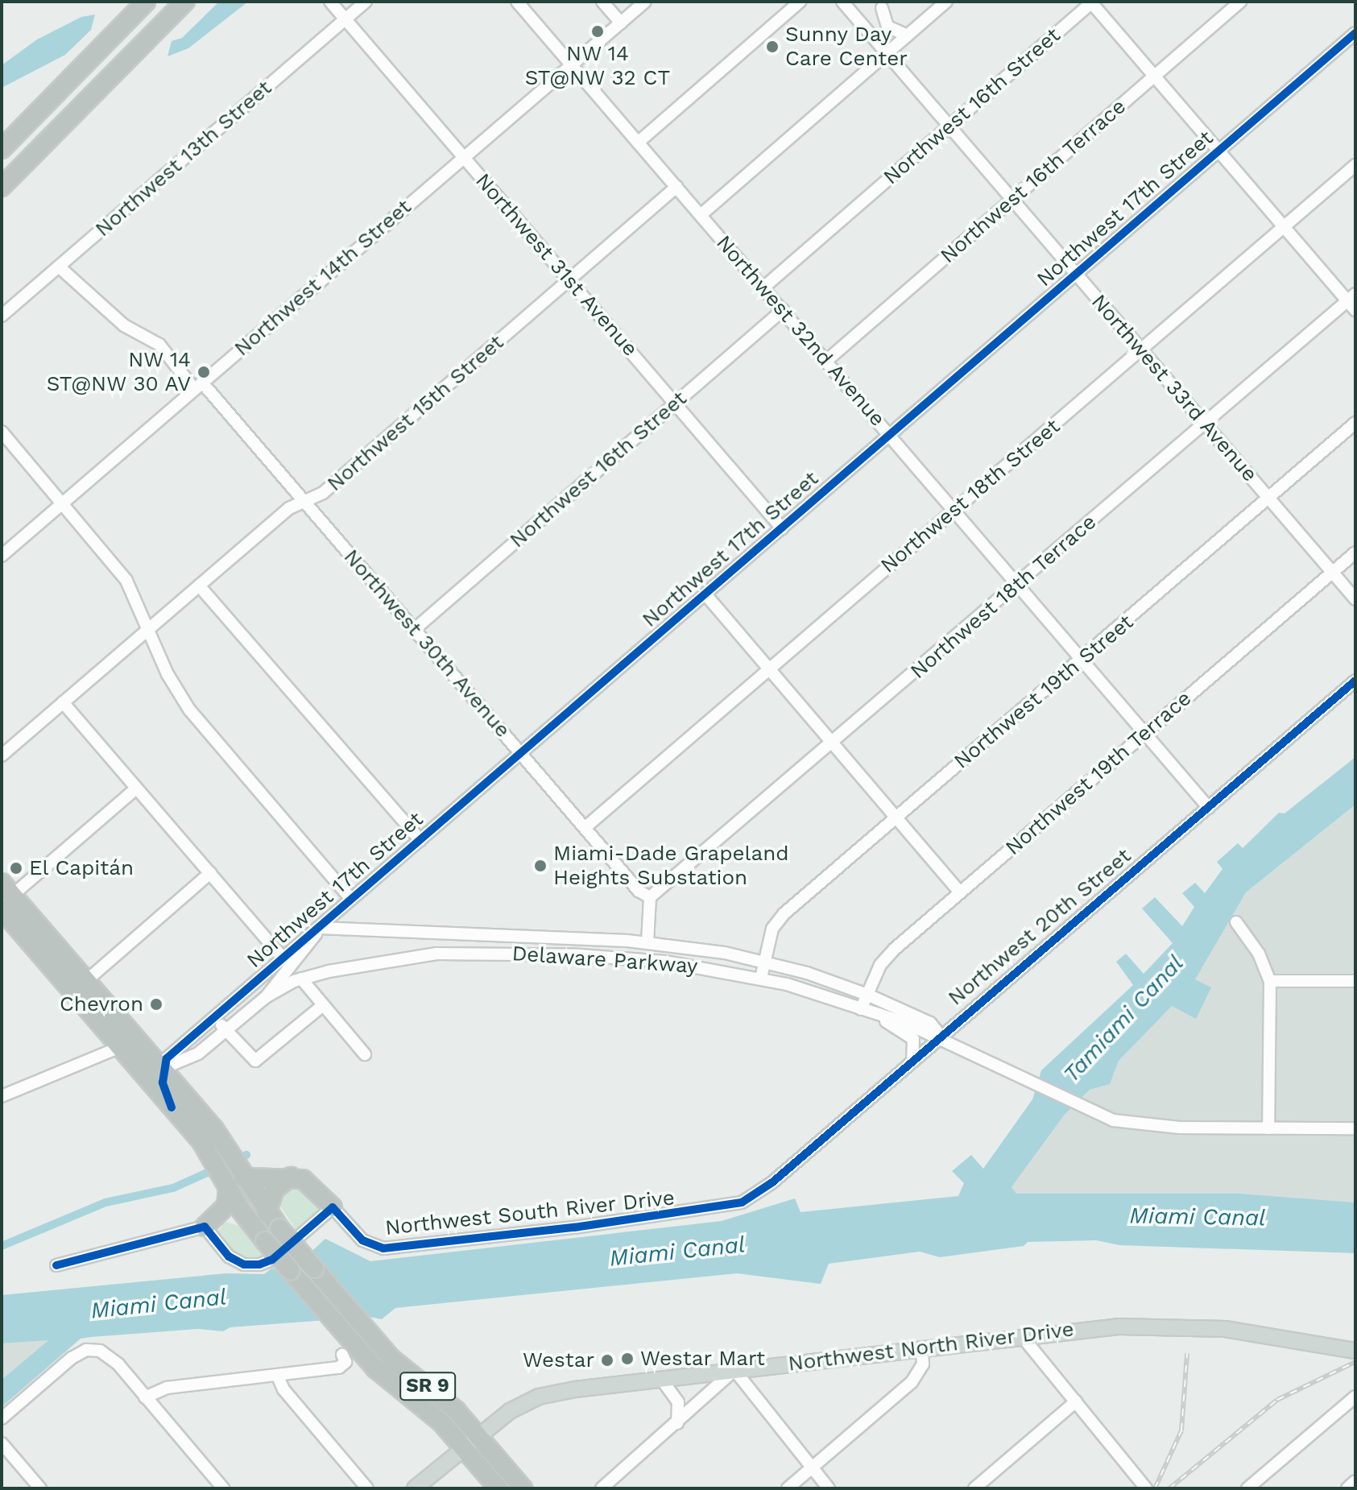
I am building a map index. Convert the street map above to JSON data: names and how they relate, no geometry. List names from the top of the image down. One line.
{"streets":{"highway":["SR 9"],"main road":["Northwest North River Drive"],"street":["Northwest 16th Street","Northwest 13th Street","Northwest 16th Terrace","Northwest 17th Street","Northwest 31st Avenue","Northwest 14th Street","Northwest 32nd Avenue","Northwest 33rd Avenue","Northwest 15th Street","Northwest 18th Street","Northwest 18th Terrace","Northwest 30th Avenue","Northwest 19th Street","Northwest 19th Terrace","Northwest 20th Street","Delaware Parkway","Northwest South River Drive"]},"crossings":[["Northwest 16th Street","Northwest 31st Avenue"],["Northwest 16th Street","Northwest 32nd Avenue"],["Northwest 16th Street","Northwest 33rd Avenue"],["Northwest 16th Street","Northwest 30th Avenue"],["Northwest 13th Street","Northwest 31st Avenue"],["Northwest 13th Street","Northwest 30th Avenue"],["Northwest 16th Terrace","Northwest 32nd Avenue"],["Northwest 16th Terrace","Northwest 33rd Avenue"],["Northwest 17th Street","Northwest 31st Avenue"],["Northwest 17th Street","Northwest 32nd Avenue"],["Northwest 17th Street","Northwest 33rd Avenue"],["Northwest 17th Street","Northwest 30th Avenue"],["Northwest 17th Street","Delaware Parkway"],["Northwest 17th Street","SR 9"],["Northwest 31st Avenue","Northwest 14th Street"],["Northwest 31st Avenue","Northwest 15th Street"],["Northwest 14th Street","Northwest 32nd Avenue"],["Northwest 14th Street","Northwest 30th Avenue"],["Northwest 32nd Avenue","Northwest 15th Street"],["Northwest 32nd Avenue","Northwest 18th Street"],["Northwest 32nd Avenue","Northwest 18th Terrace"],["Northwest 32nd Avenue","Northwest 19th Street"],["Northwest 32nd Avenue","Northwest 19th Terrace"],["Northwest 32nd Avenue","Northwest 20th Street"],["Northwest 33rd Avenue","Northwest 18th Street"],["Northwest 33rd Avenue","Northwest 18th Terrace"],["Northwest 33rd Avenue","Northwest 19th Street"],["Northwest 33rd Avenue","Northwest 19th Terrace"],["Northwest 15th Street","Northwest 30th Avenue"],["Northwest 18th Street","Northwest 30th Avenue"],["Northwest 18th Terrace","Northwest 30th Avenue"],["Northwest 19th Street","Delaware Parkway"],["Northwest 19th Terrace","Delaware Parkway"],["Northwest 20th Street","Delaware Parkway"],["Northwest 20th Street","Northwest South River Drive"],["Northwest North River Drive","SR 9"]],"water":["Tamiami Canal","Miami Canal"],"places":["NW 14 ST@NW 32 CT","Sunny Day Care Center","NW 14 ST@NW 30 AV","Miami-Dade Grapeland Heights Substation","El Capitán","Chevron","Westar Mart","Westar"]}
